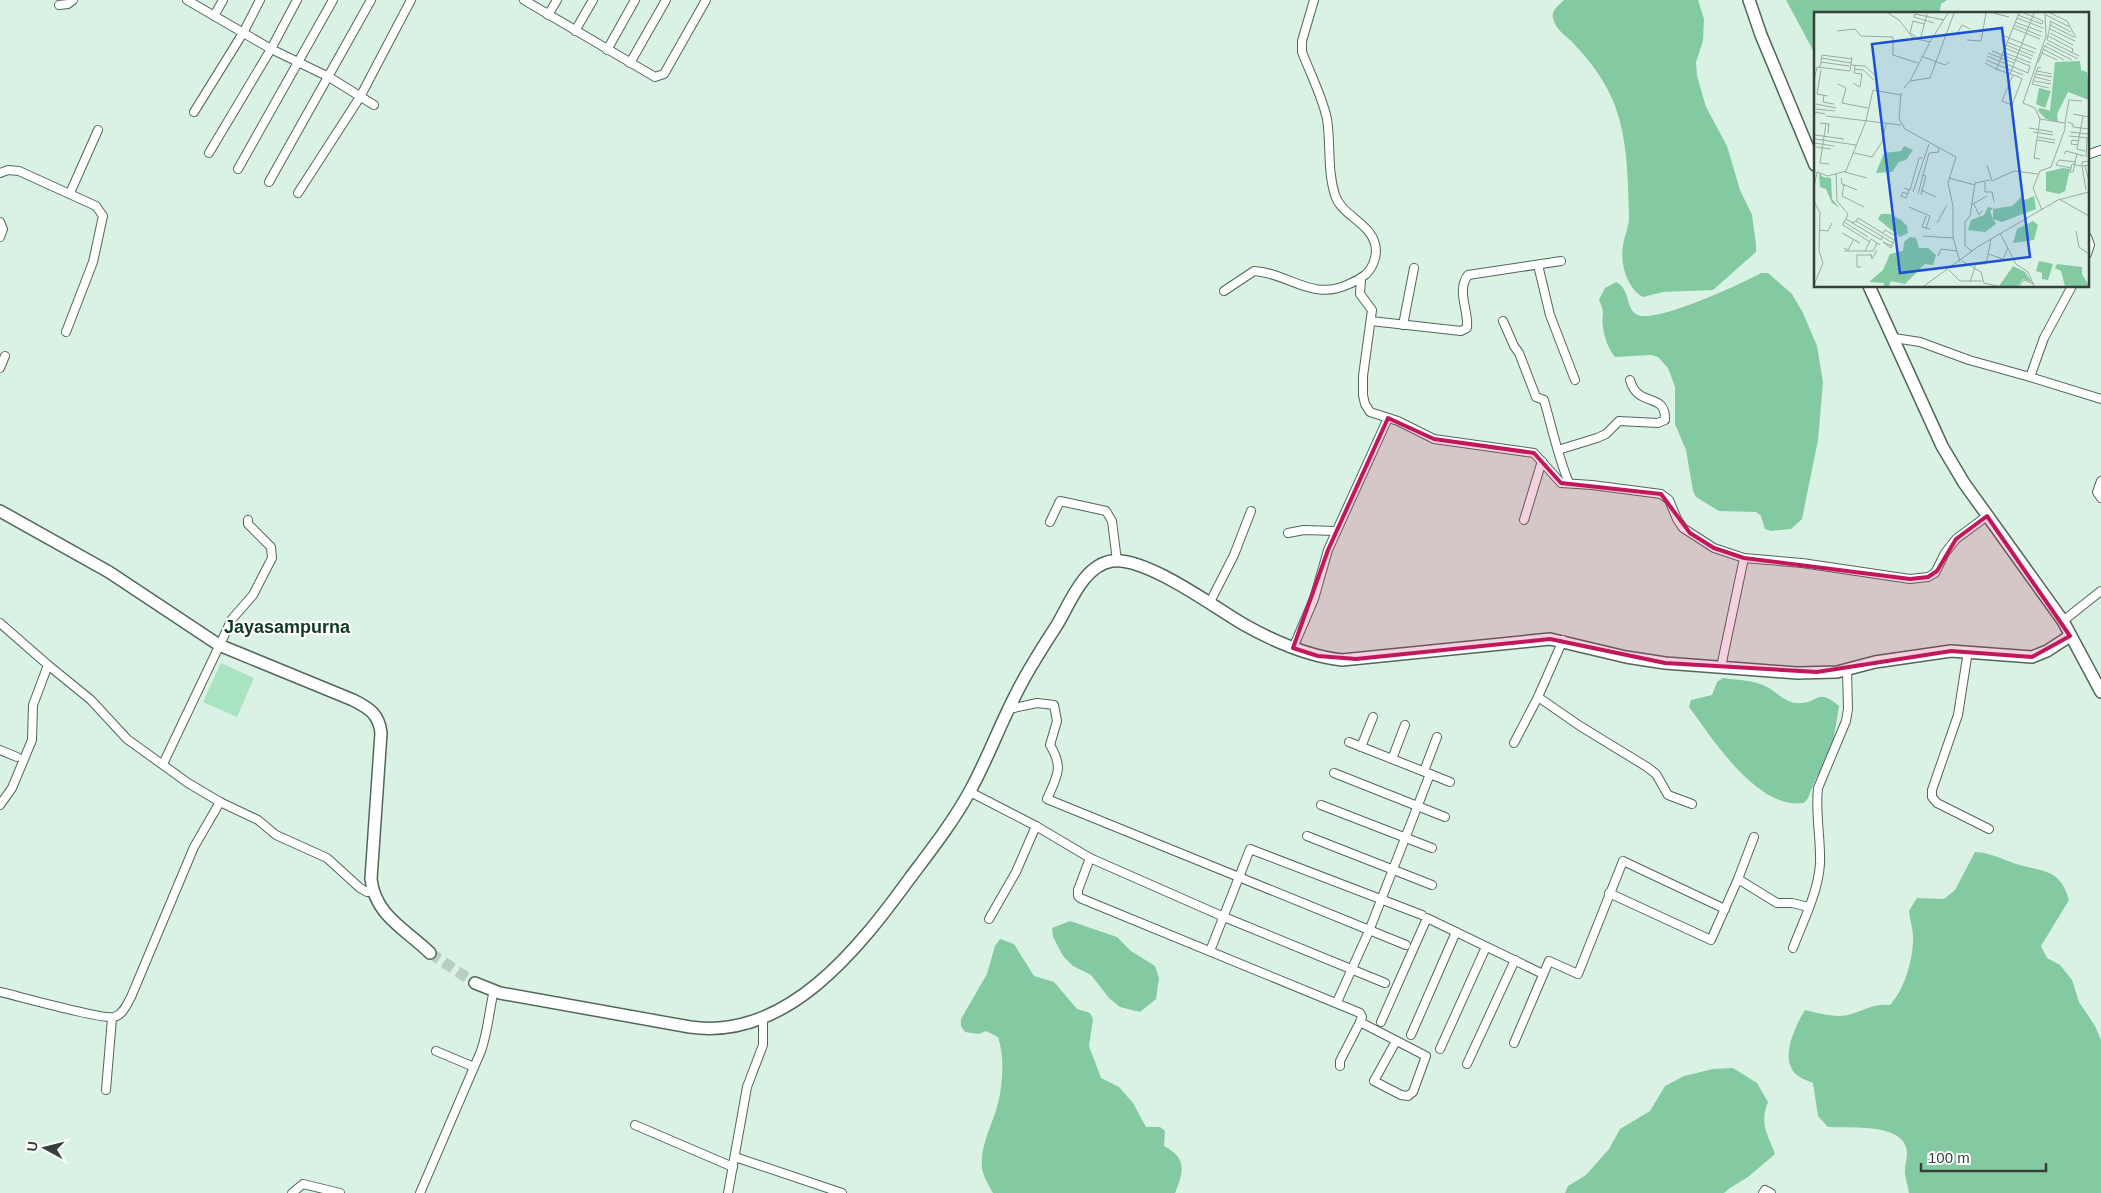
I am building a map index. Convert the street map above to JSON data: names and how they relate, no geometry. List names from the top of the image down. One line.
{"districts":["Jayasampurna"],"scale_bar":"100 m","north":"left"}
